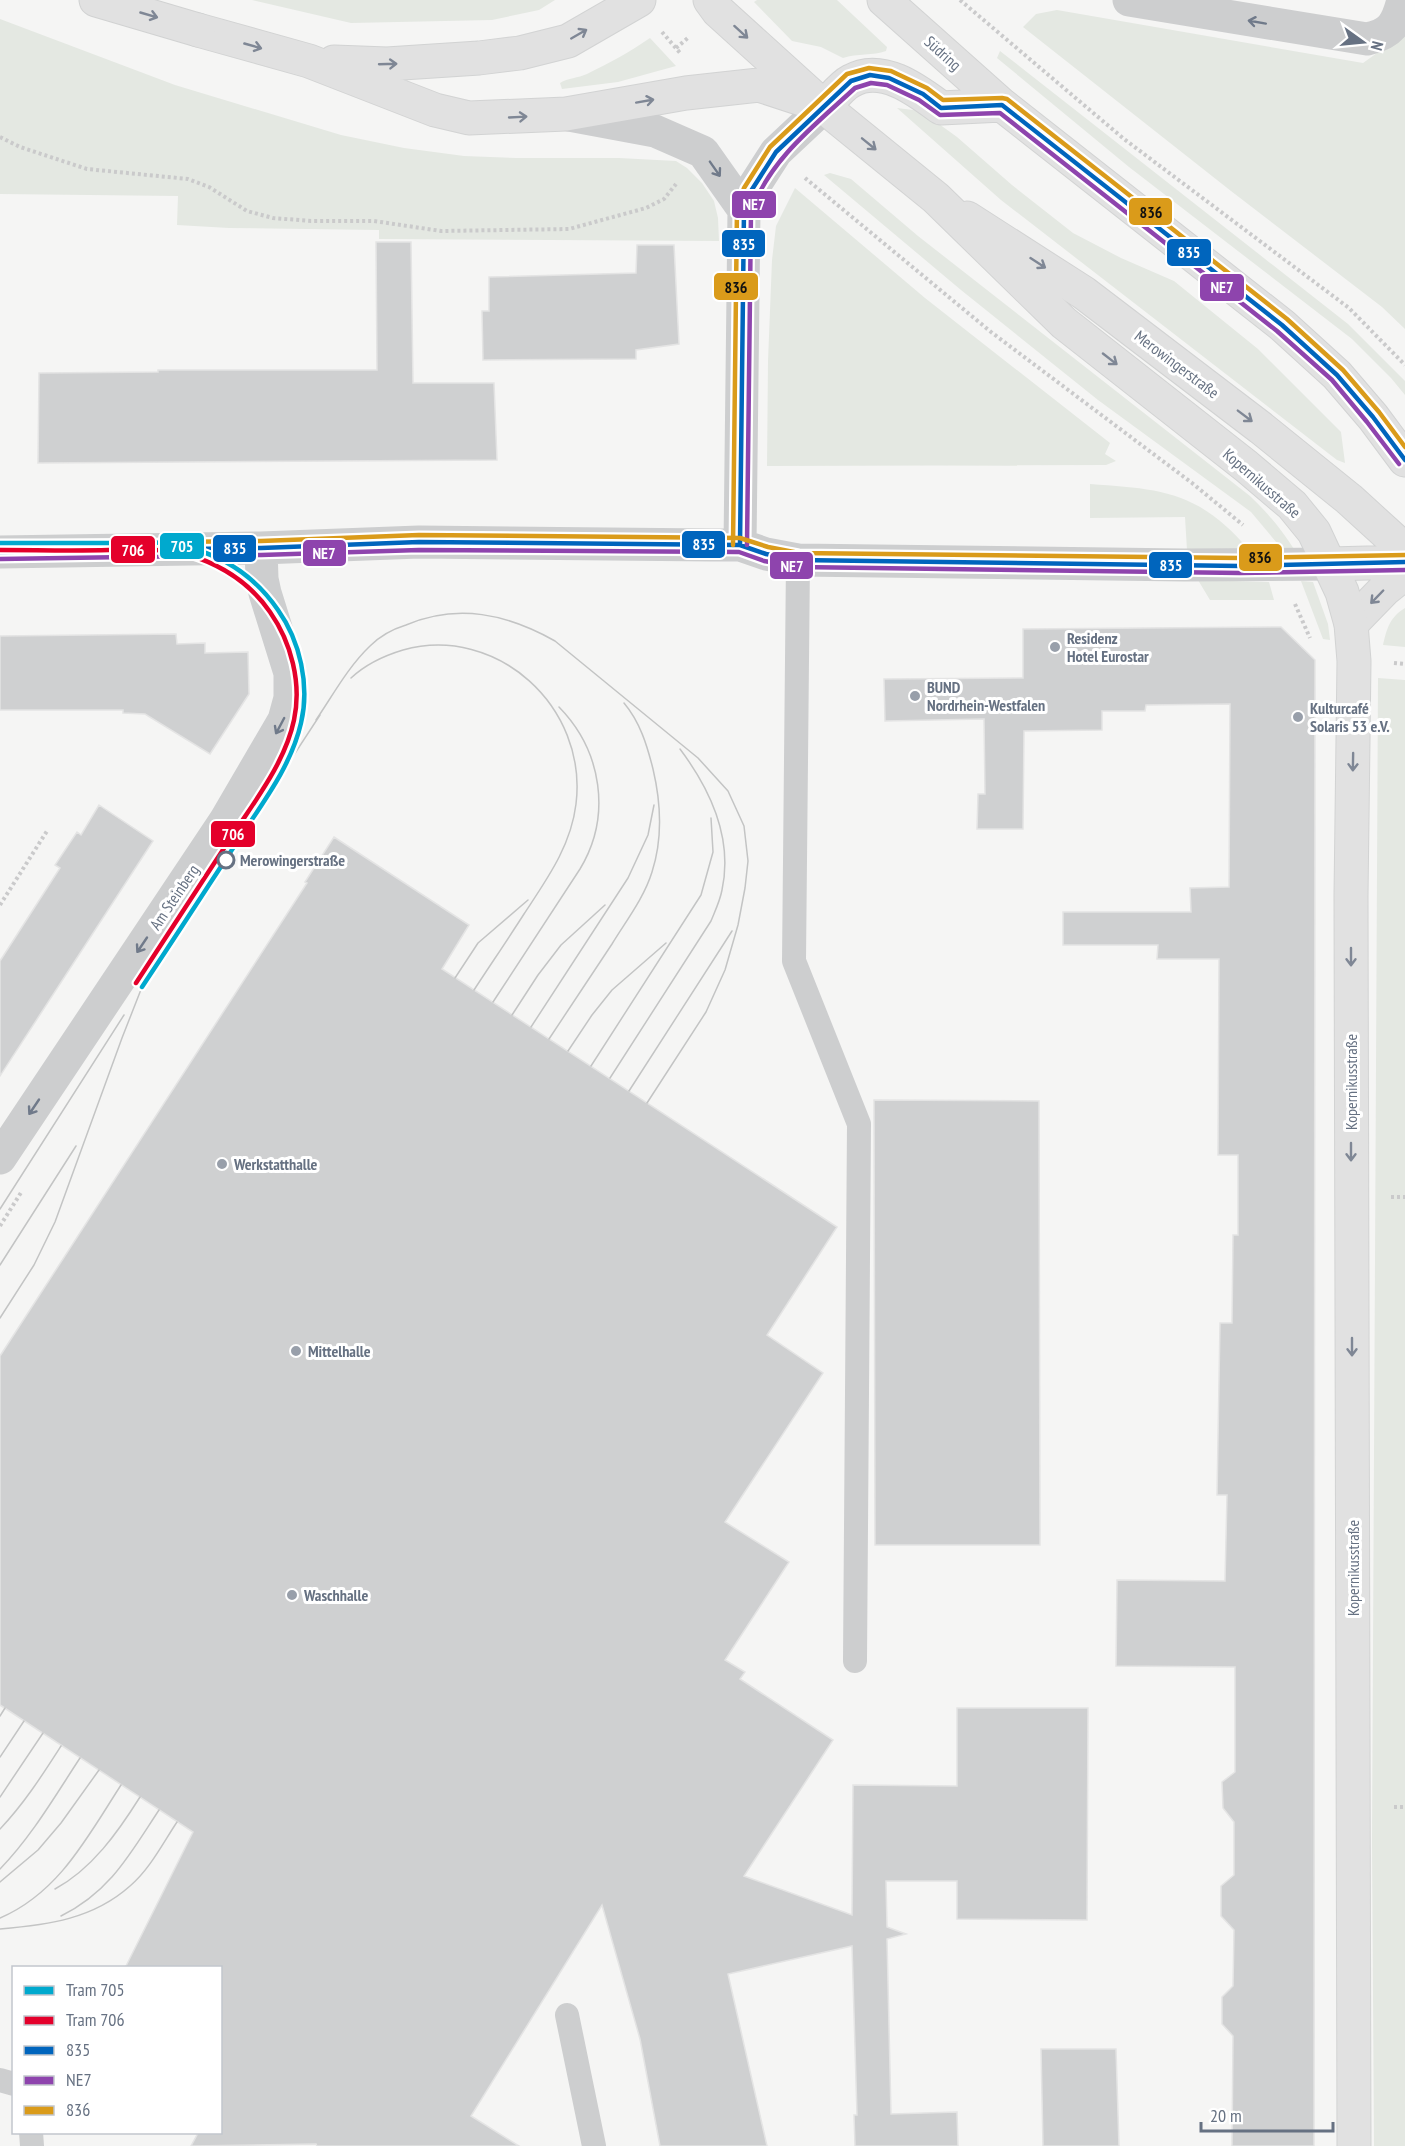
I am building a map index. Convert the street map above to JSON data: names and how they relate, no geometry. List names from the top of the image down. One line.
{"streets":{"main road":["Südring","Merowingerstraße","Kopernikusstraße"],"street":["Am Steinberg"]},"crossings":[["Merowingerstraße","Kopernikusstraße"]],"one_way":["Merowingerstraße","Kopernikusstraße","Am Steinberg"],"places":["Residenz Hotel Eurostar","BUND Nordrhein-Westfalen","Kulturcafé Solaris 53 e.V.","Merowingerstraße","Werkstatthalle","Mittelhalle","Waschhalle"],"lines":["transit line 836","transit line 835","transit line NE7","tram line 705","tram line 706"],"legend":["Tram 705","Tram 706","835","NE7","836"],"scale_bar":"20 m","north":"right"}
